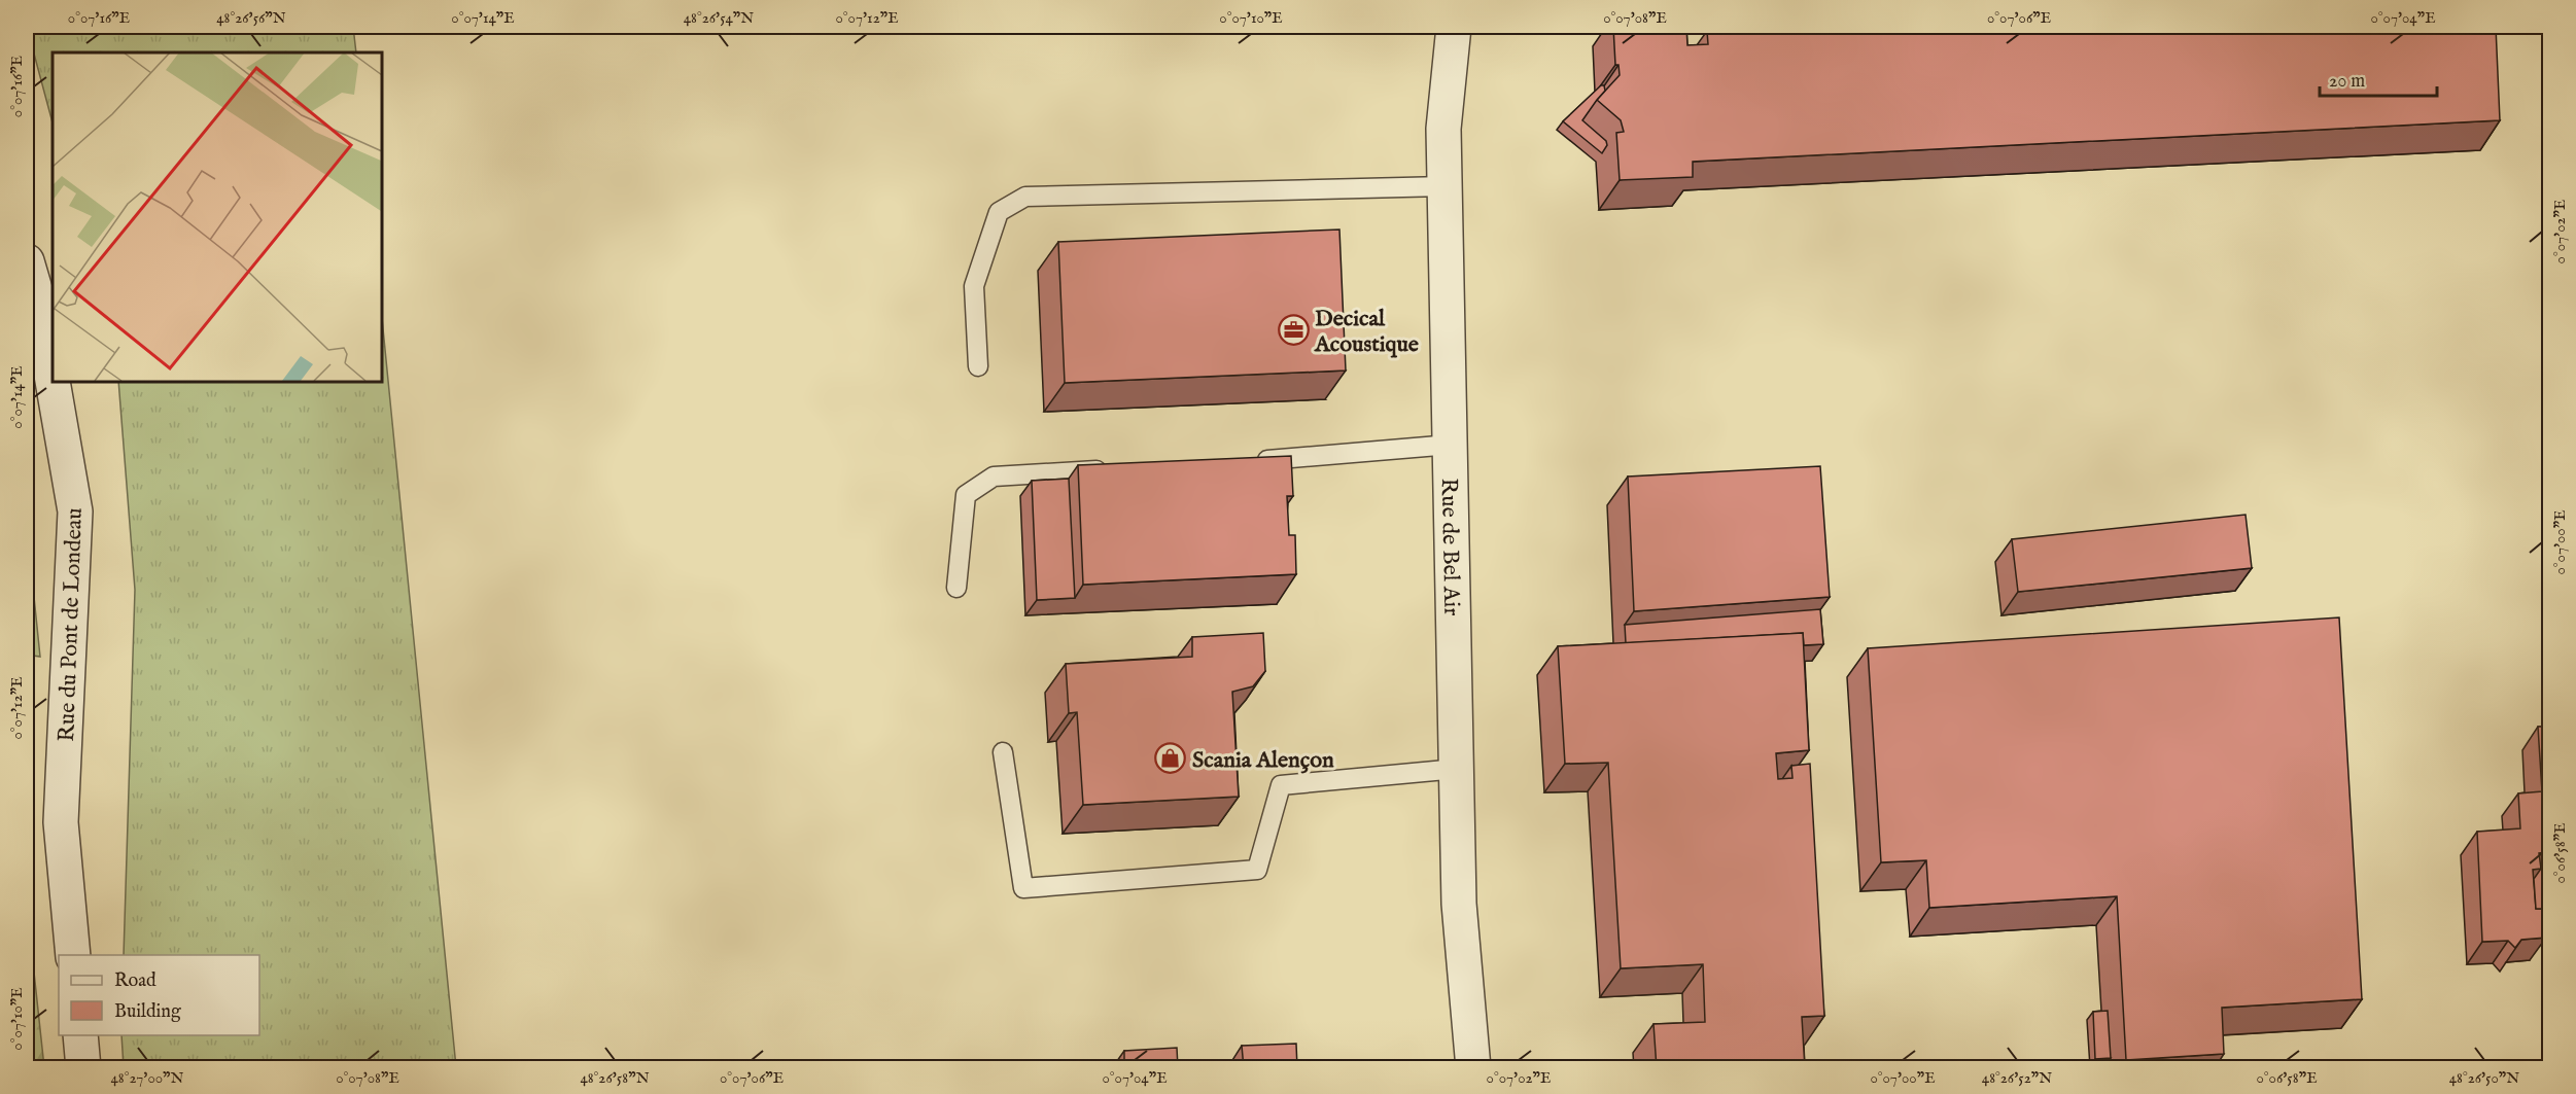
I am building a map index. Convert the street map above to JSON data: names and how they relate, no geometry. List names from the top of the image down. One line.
{"streets":{"street":["Rue de Bel Air","Rue du Pont de Londeau"]},"places":{"office":["Decical Acoustique"],"shop":["Scania Alençon"]},"legend":["Road","Building"],"scale_bar":"20 m","coordinates":["0°07'16\"E","48°26'56\"N","0°07'14\"E","48°26'54\"N","0°07'12\"E","0°07'10\"E","0°07'08\"E","0°07'06\"E","0°07'04\"E","0°07'02\"E","0°07'00\"E","0°06'58\"E","48°27'00\"N","48°26'58\"N","48°26'52\"N","48°26'50\"N"]}
